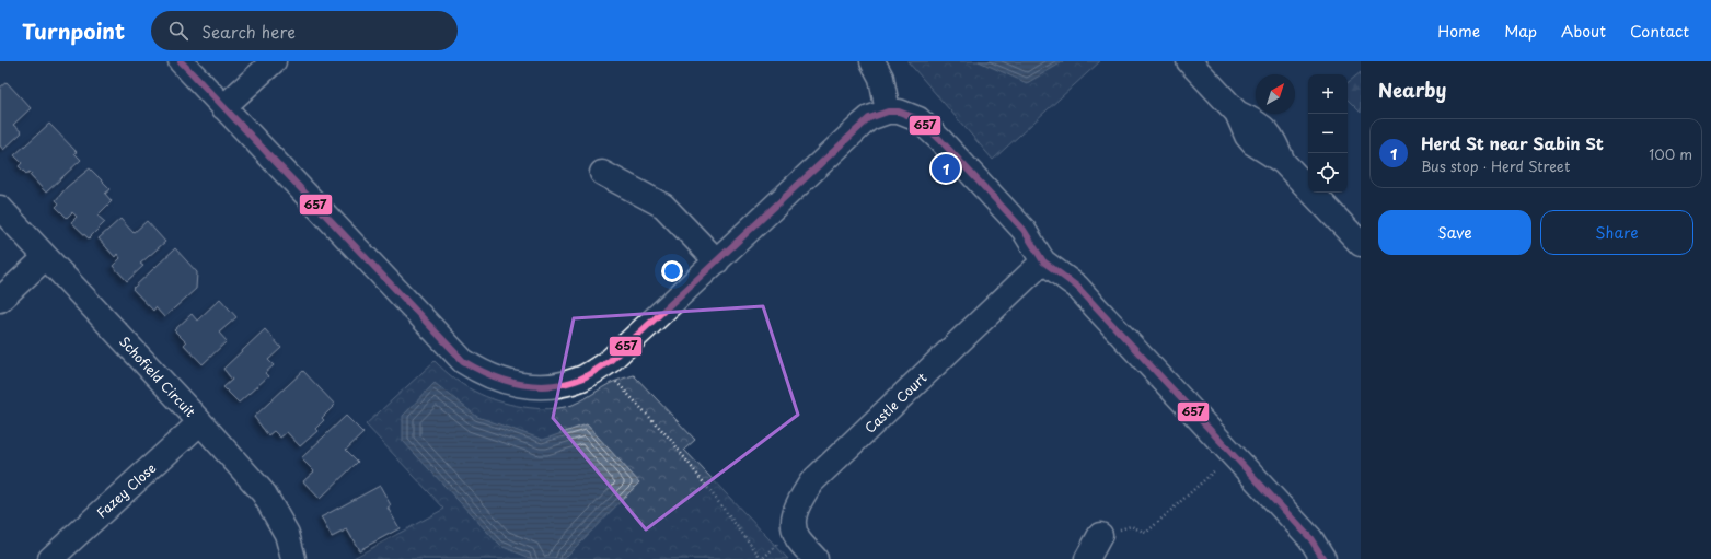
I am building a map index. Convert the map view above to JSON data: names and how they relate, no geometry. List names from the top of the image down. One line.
{"streets":{"street":["Schofield Circuit","Castle Court","Fazey Close"]},"crossings":[["Schofield Circuit","Fazey Close"]],"lines":["transit line 657"],"north":"top right","page":{"header":"Turnpoint","search":"Search here","nav":["Home","Map","About","Contact"],"heading":"Nearby","map_buttons":["+","−"],"list":[{"mark":"1","name":"Herd St near Sabin St","note":"Bus stop · Herd Street","value":"100 m"}],"pins":"1","buttons":["Save","Share"]}}
